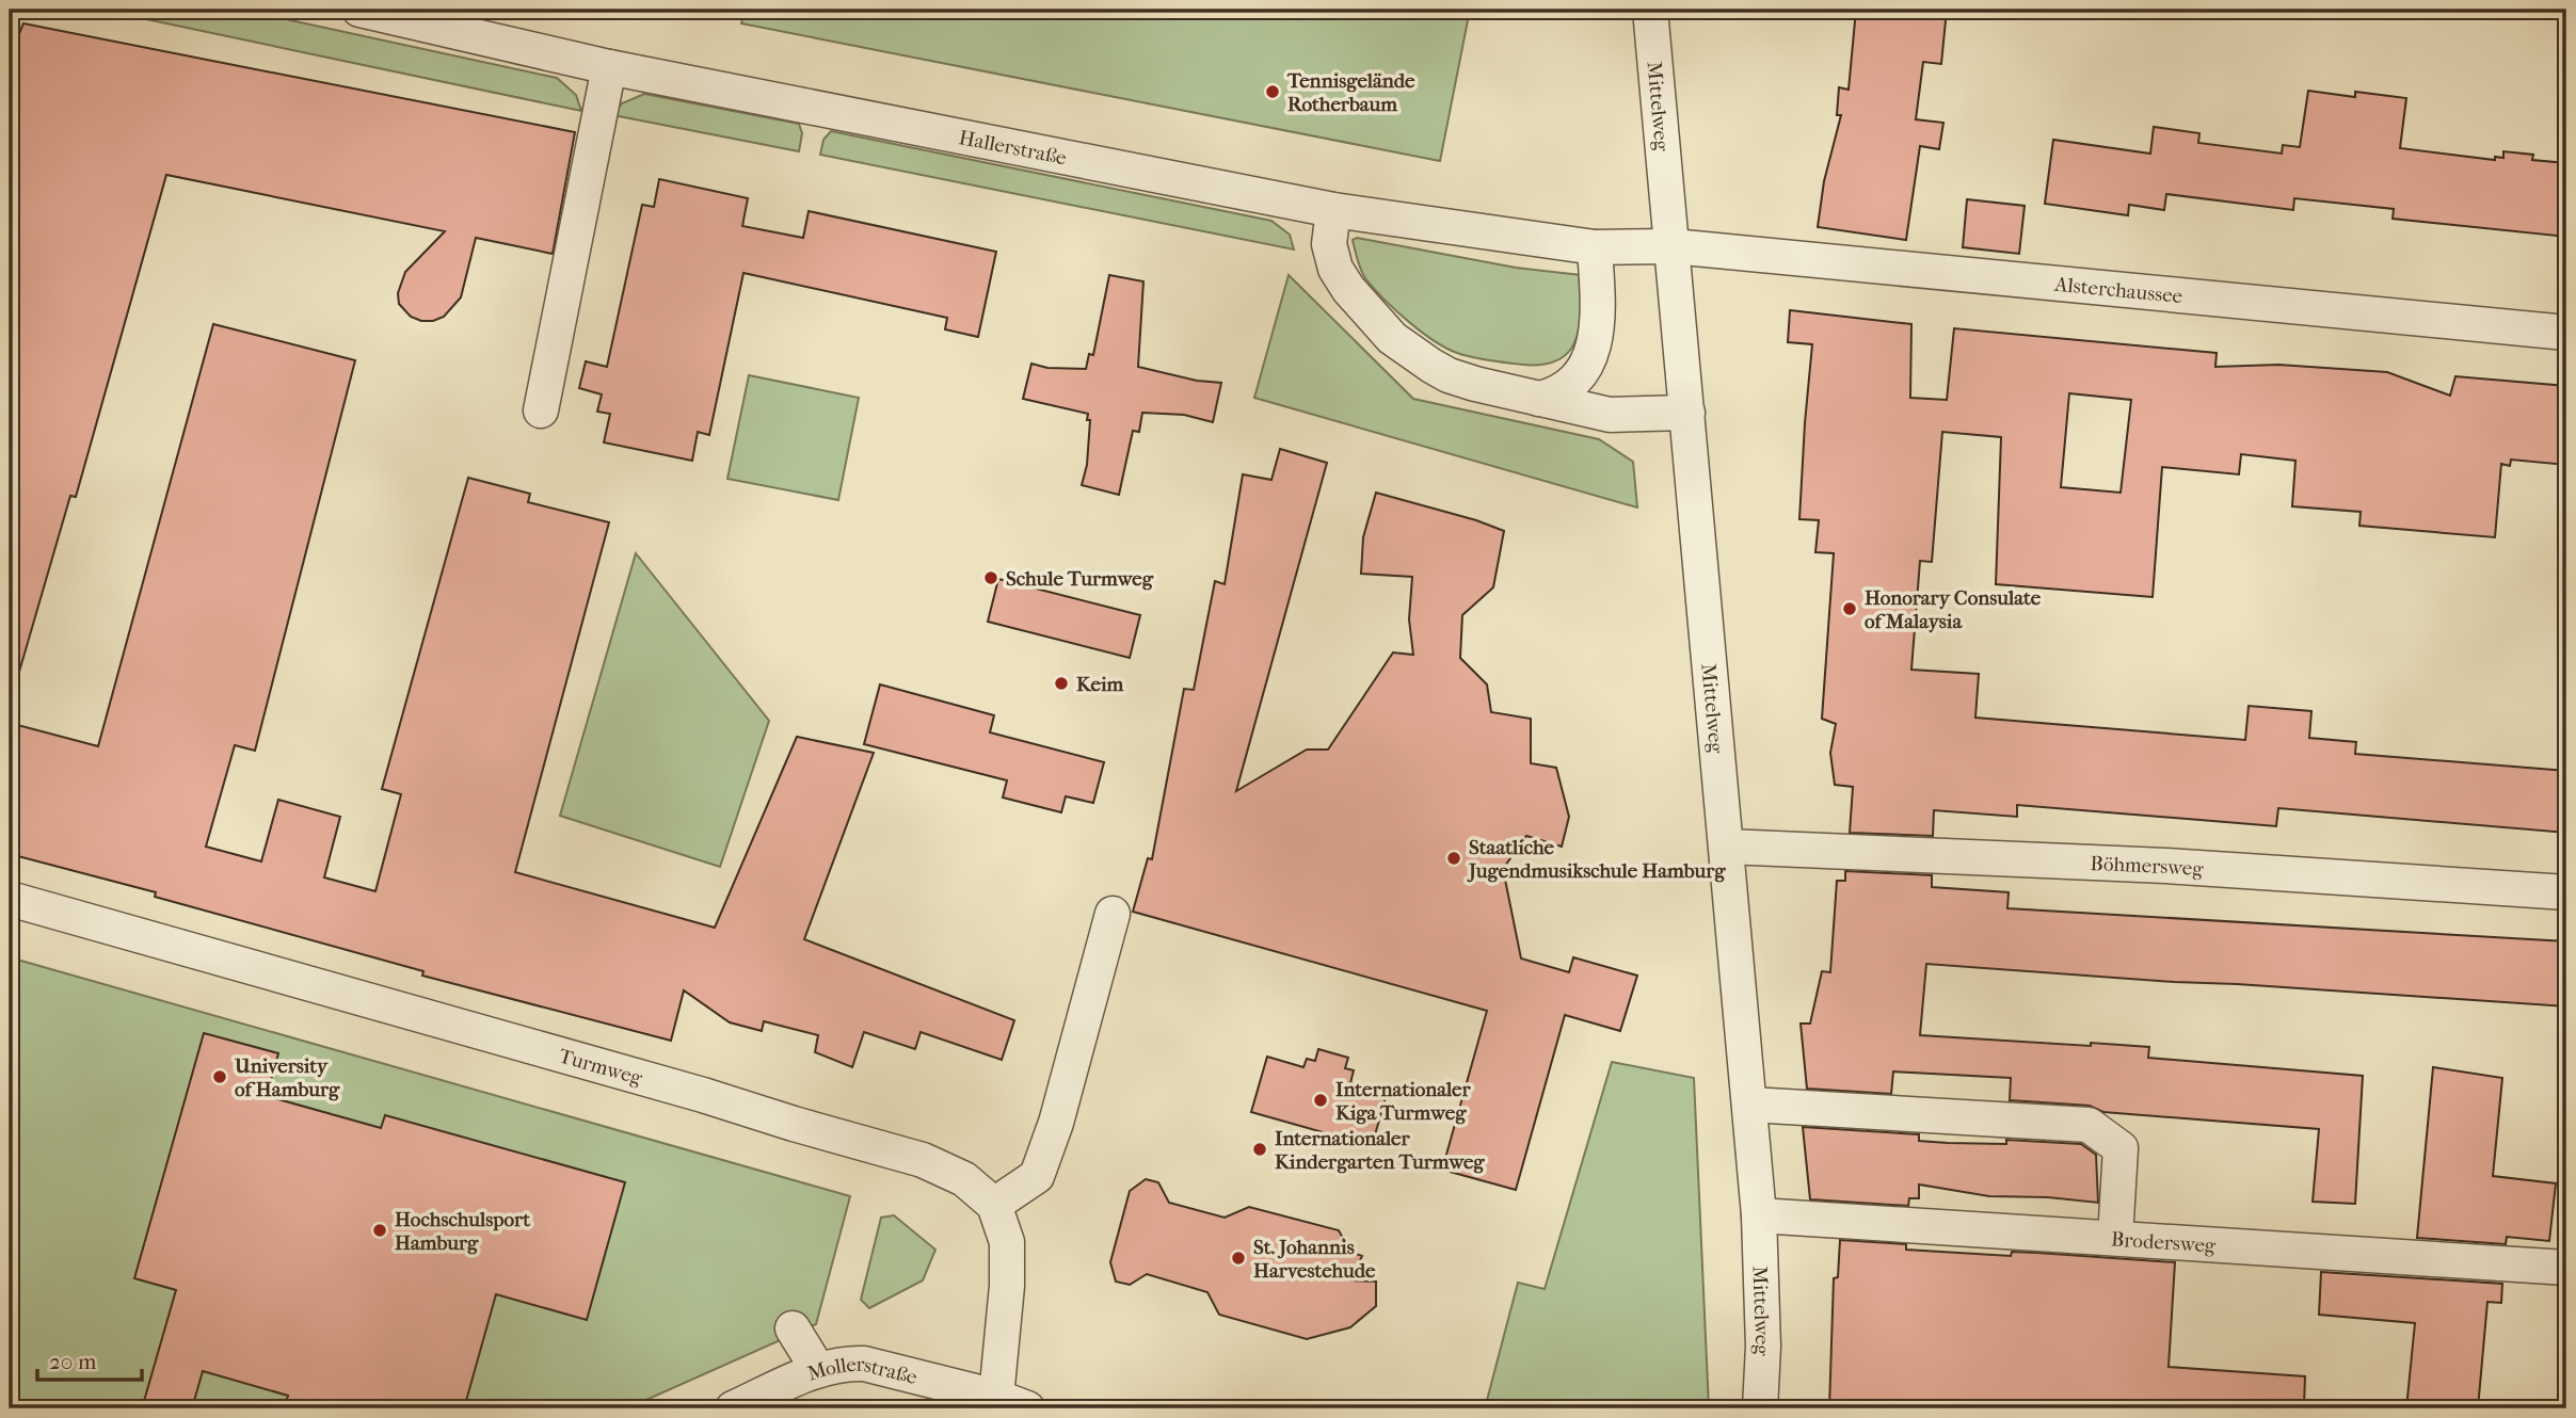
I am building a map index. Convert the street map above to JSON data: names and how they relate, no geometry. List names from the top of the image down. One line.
{"streets":{"street":["Mittelweg","Hallerstraße","Alsterchaussee","Böhmersweg","Turmweg","Brodersweg","Mollerstraße"]},"crossings":[["Mittelweg","Hallerstraße"],["Mittelweg","Alsterchaussee"],["Mittelweg","Böhmersweg"],["Mittelweg","Brodersweg"],["Hallerstraße","Alsterchaussee"]],"places":["Tennisgelände Rotherbaum","Schule Turmweg","Honorary Consulate of Malaysia","Keim","Staatliche Jugendmusikschule Hamburg","University of Hamburg","Internationaler Kiga Turmweg","Internationaler Kindergarten Turmweg","Hochschulsport Hamburg","St. Johannis Harvestehude"],"scale_bar":"20 m"}
